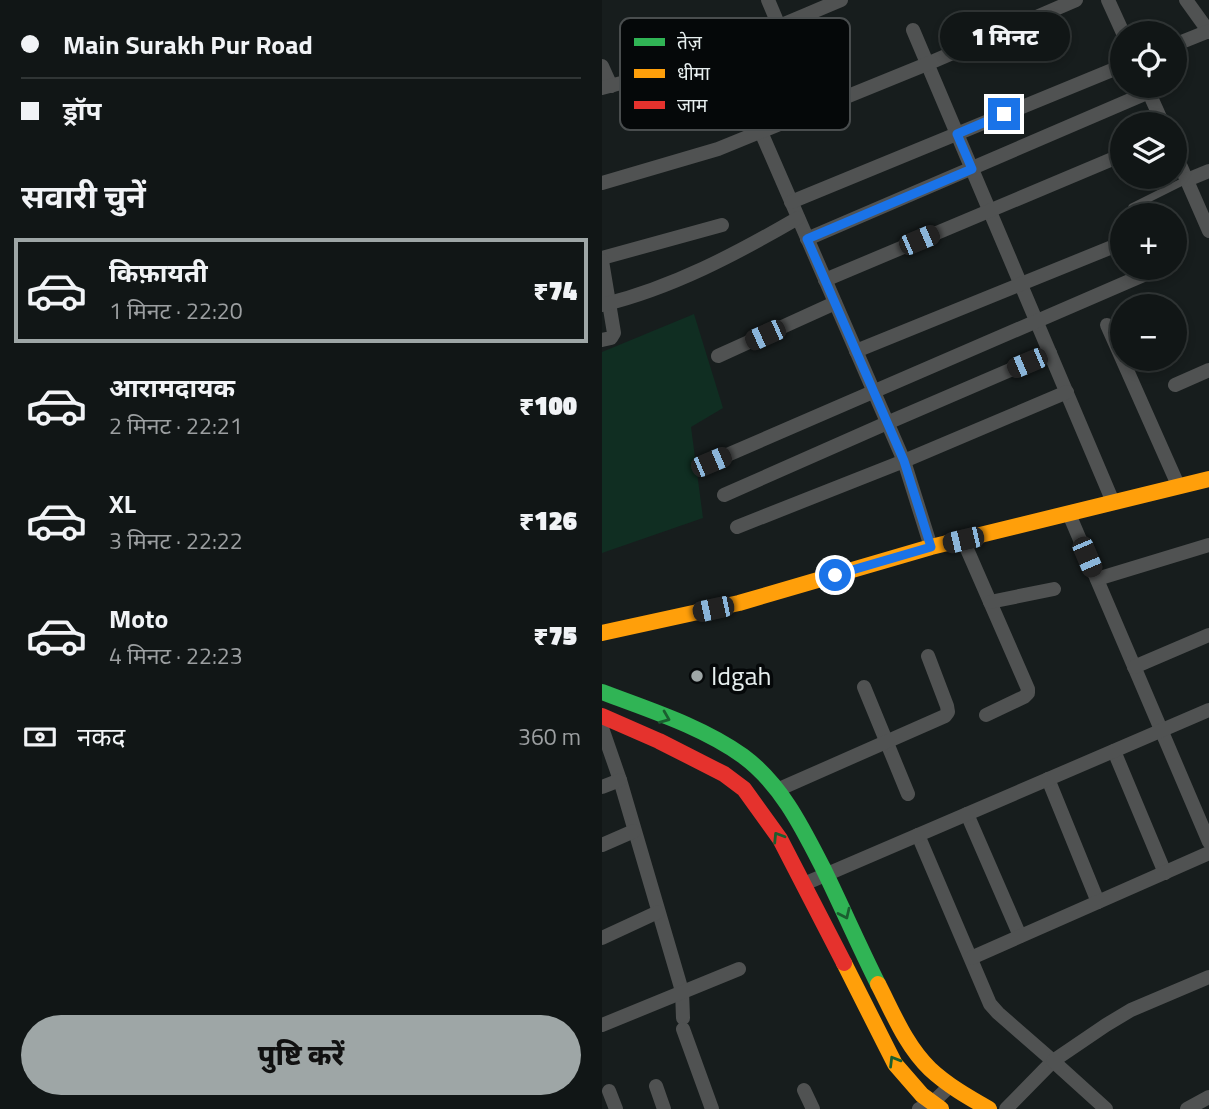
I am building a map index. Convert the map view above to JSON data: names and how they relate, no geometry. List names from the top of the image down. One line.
{"places":["Idgah"],"legend":["तेज़","धीमा","जाम"],"page":{"banner":["Main Surakh Pur Road","ड्रॉप"],"bubble":"1 मिनट","map_buttons":["+","−"],"heading":"सवारी चुनें","list":[{"name":"किफ़ायती","note":"1 मिनट · 22:20","value":"₹74"},{"name":"आरामदायक","note":"2 मिनट · 22:21","value":"₹100"},{"name":"XL","note":"3 मिनट · 22:22","value":"₹126"},{"name":"Moto","note":"4 मिनट · 22:23","value":"₹75"}],"pay":["नकद","360 m"],"buttons":"पुष्टि करें"}}
